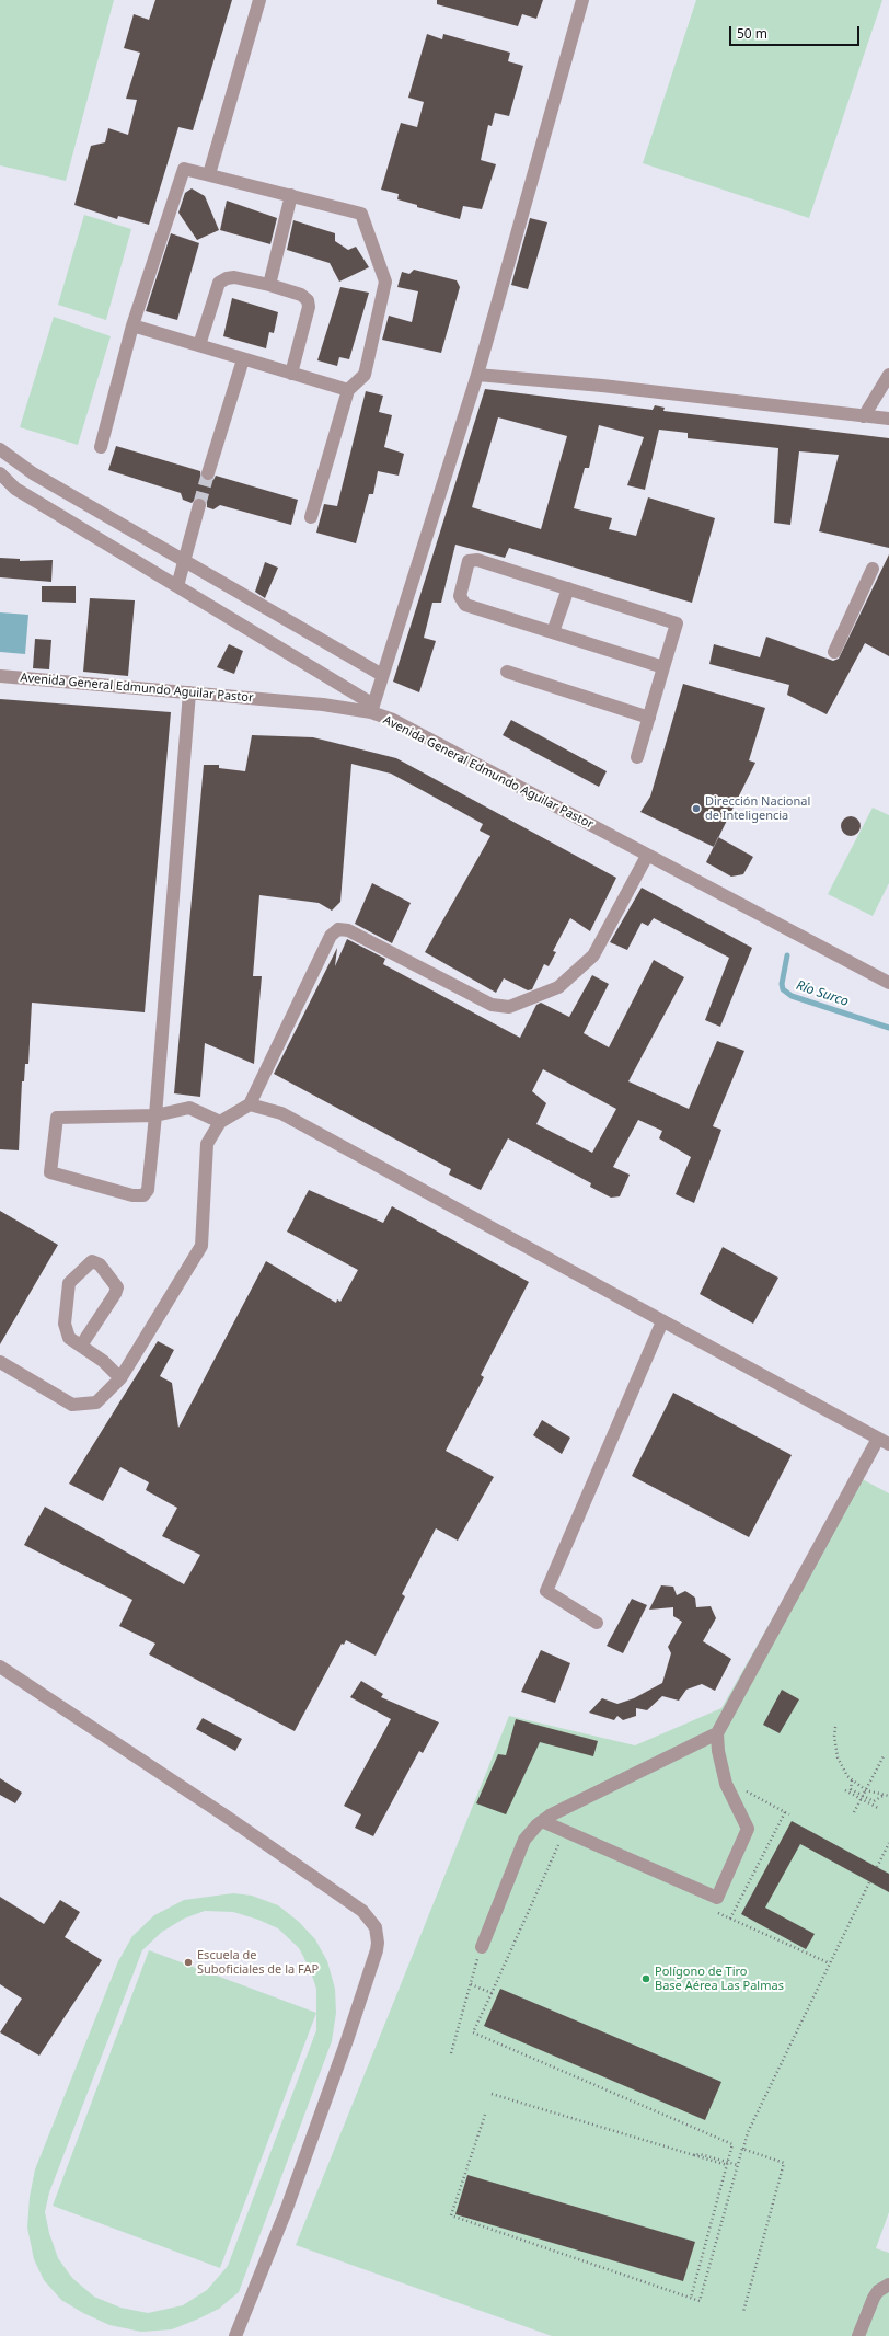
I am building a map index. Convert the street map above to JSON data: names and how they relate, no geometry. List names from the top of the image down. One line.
{"streets":{"street":["Avenida General Edmundo Aguilar Pastor"]},"water":["Río Surco"],"places":["Dirección Nacional de Inteligencia","Escuela de Suboficiales de la FAP","Polígono de Tiro Base Aérea Las Palmas"],"scale_bar":"50 m"}
